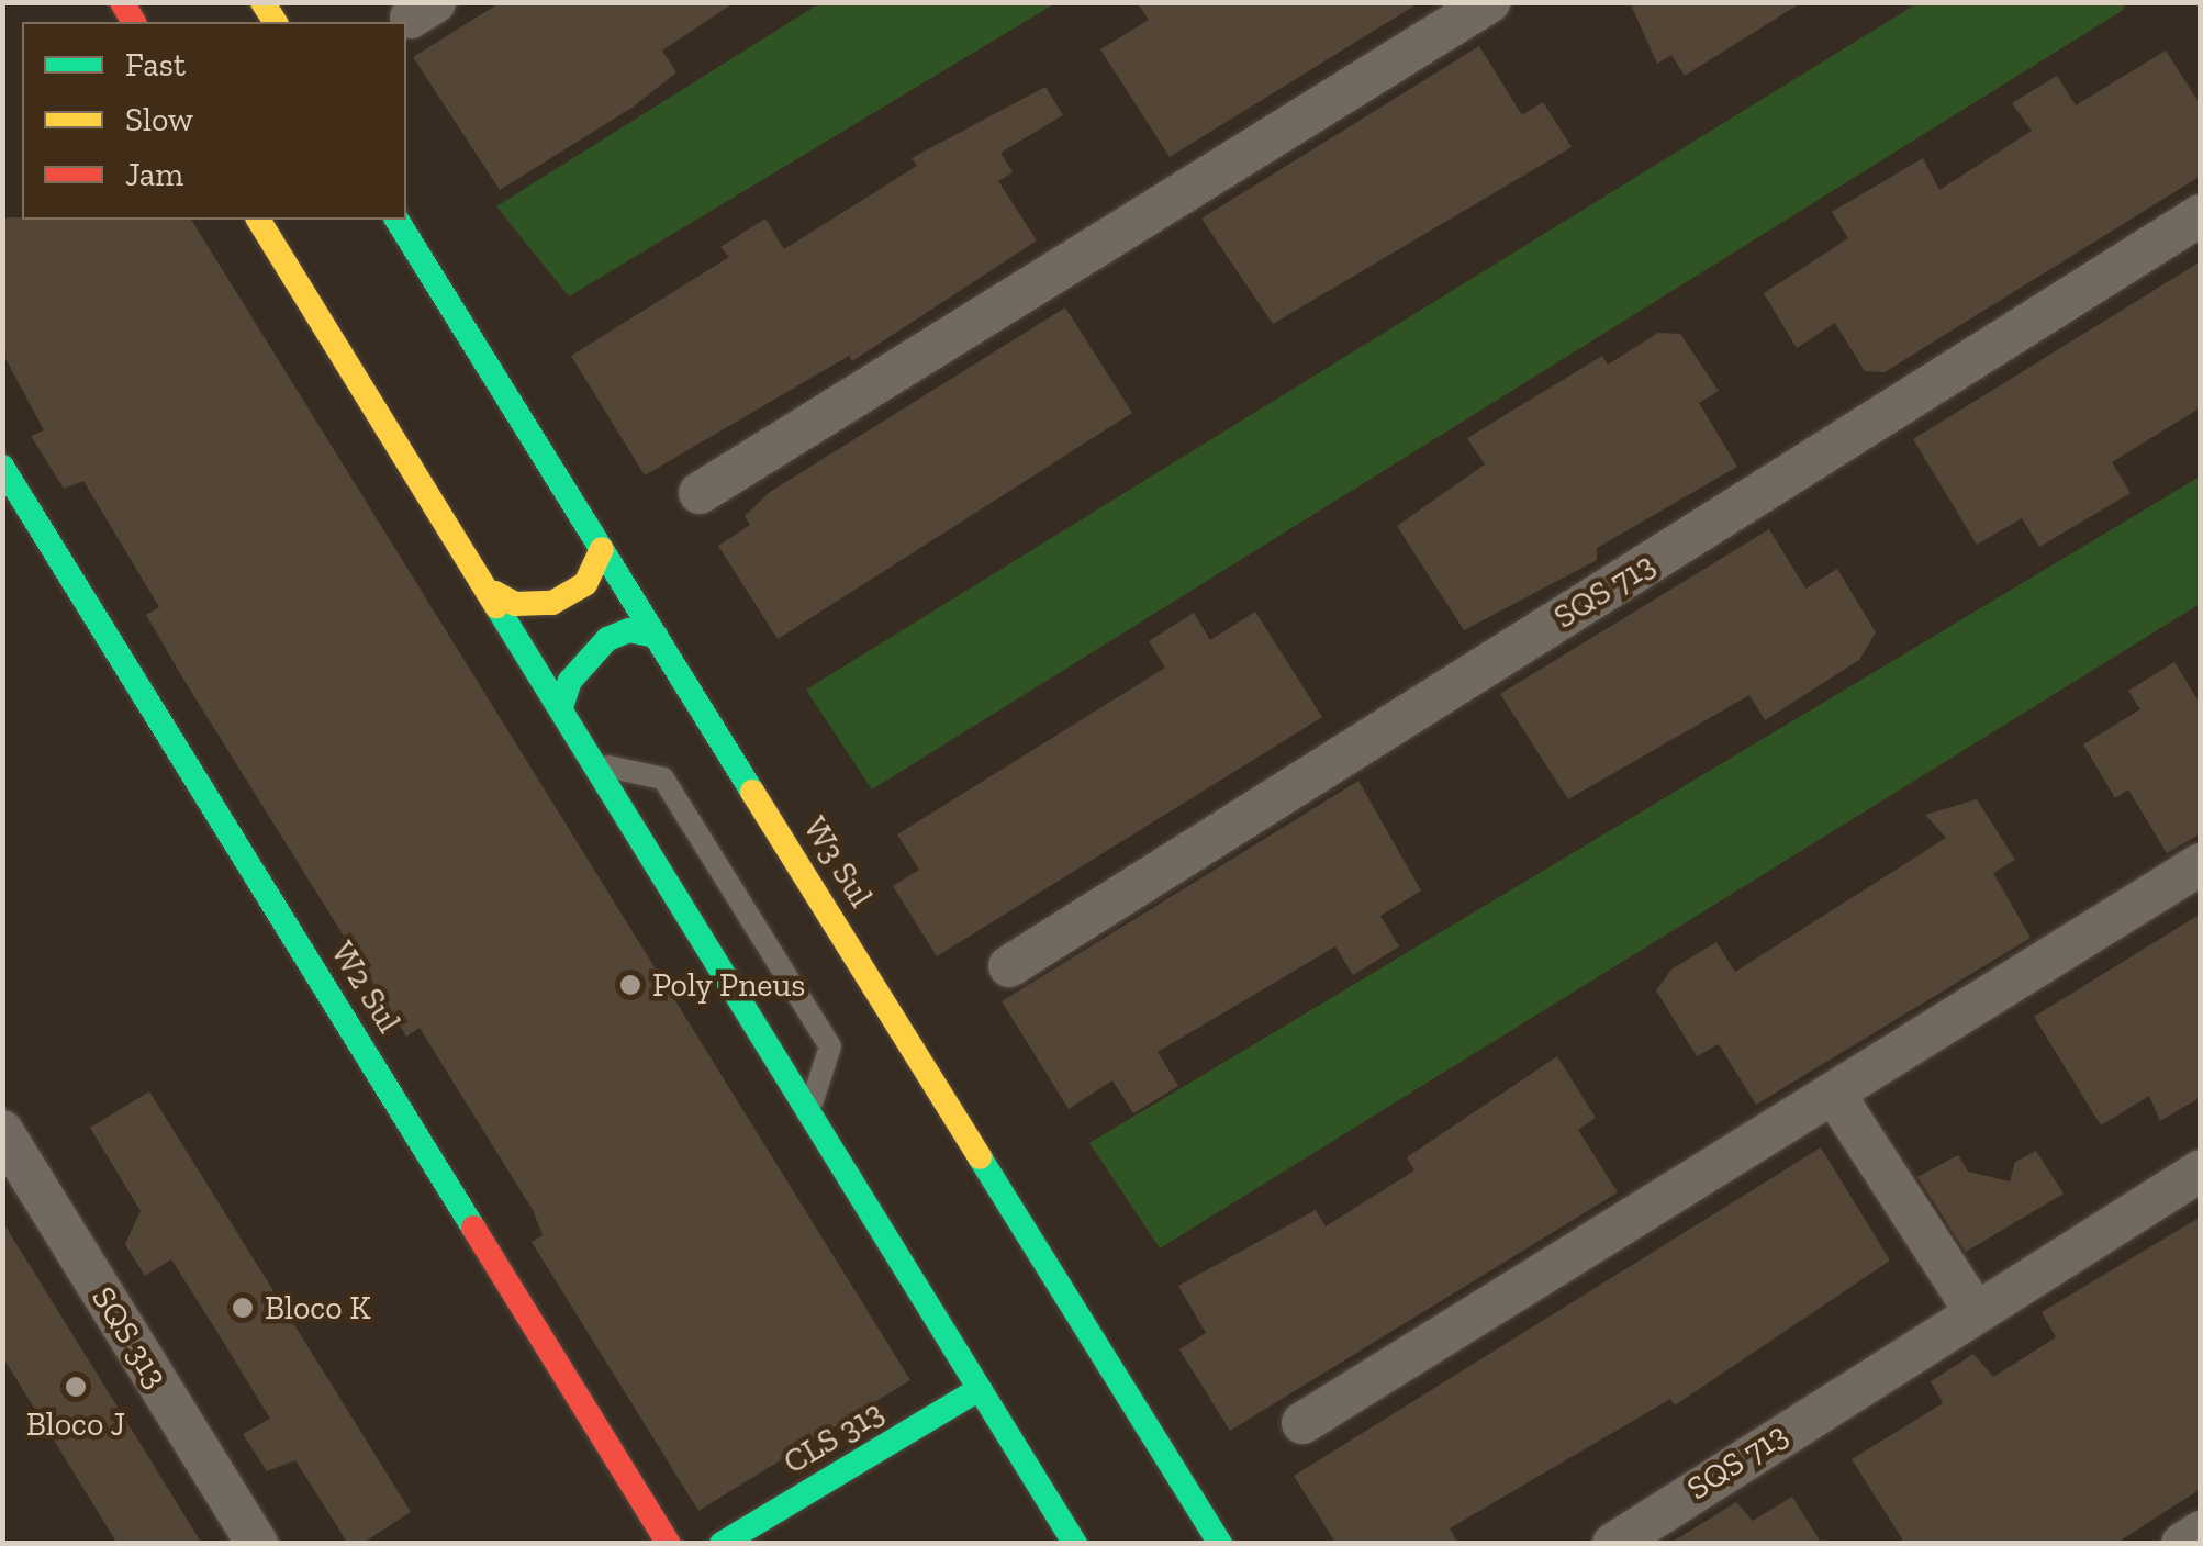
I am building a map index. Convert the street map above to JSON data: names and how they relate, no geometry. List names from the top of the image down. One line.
{"streets":{"main road":["W3 Sul","W2 Sul","CLS 313"],"street":["SQS 713","SQS 313"]},"places":["Poly Pneus","Bloco K","Bloco J"],"legend":["Fast","Slow","Jam"]}
